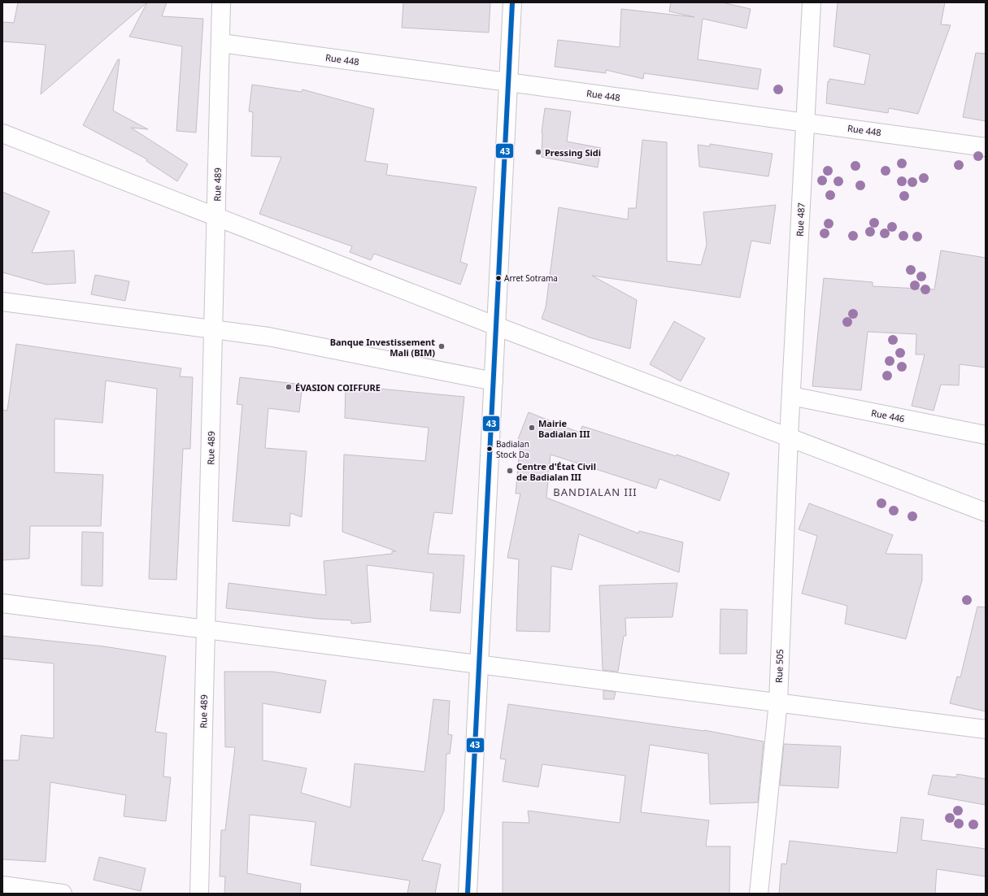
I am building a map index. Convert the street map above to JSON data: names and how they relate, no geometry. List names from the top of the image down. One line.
{"streets":{"street":["Rue 448","Rue 489","Rue 487","Rue 446","Rue 505"]},"crossings":[["Rue 448","Rue 489"],["Rue 448","Rue 487"],["Rue 487","Rue 446"],["Rue 487","Rue 505"]],"districts":["BANDIALAN III"],"places":["Pressing Sidi","Arret Sotrama","Banque Investissement Mali (BIM)","ÉVASION COIFFURE","Mairie Badialan III","Badialan Stock Da","Centre d'État Civil de Badialan III"],"lines":["transit line 43"]}
